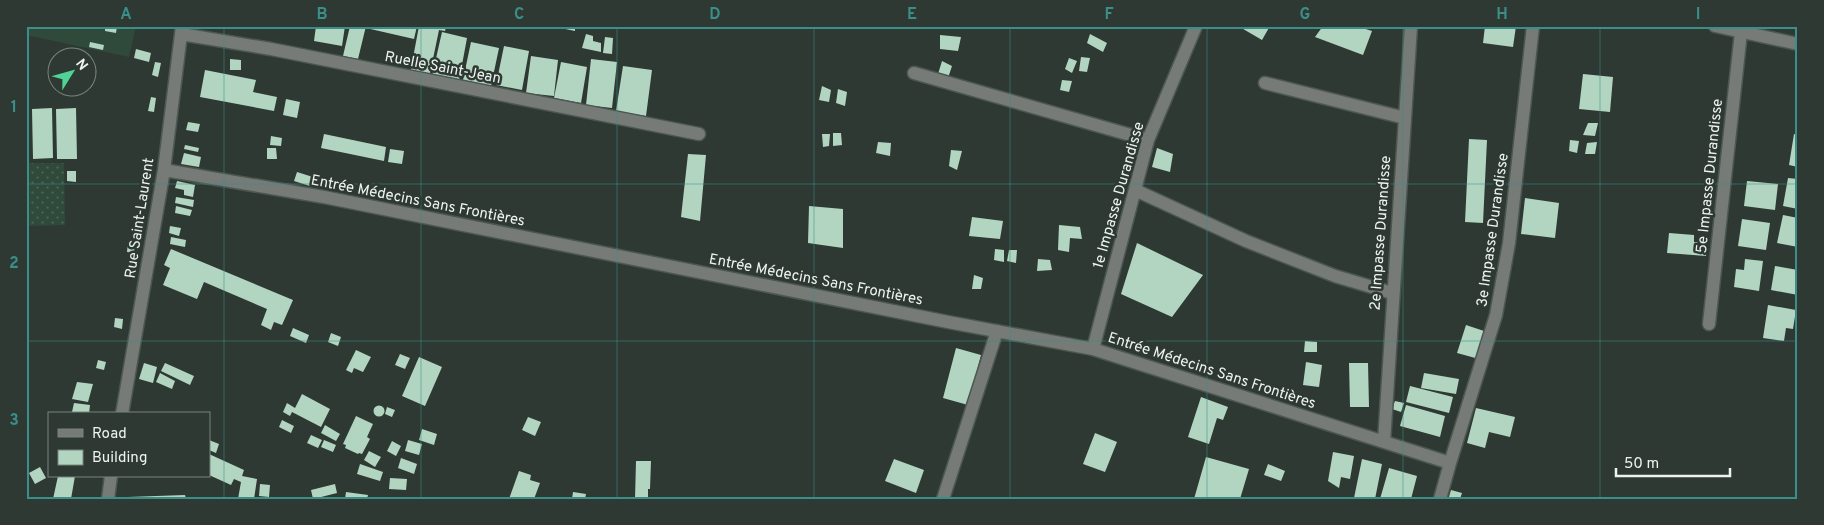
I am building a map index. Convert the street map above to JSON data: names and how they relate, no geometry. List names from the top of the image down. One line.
{"streets":{"street":["Ruelle Saint-Jean","5e Impasse Durandisse","1e Impasse Durandisse","Entrée Médecins Sans Frontières","Rue Saint-Laurent","3e Impasse Durandisse","2e Impasse Durandisse"]},"crossings":[["Ruelle Saint-Jean","Rue Saint-Laurent"],["1e Impasse Durandisse","Entrée Médecins Sans Frontières"],["Entrée Médecins Sans Frontières","Rue Saint-Laurent"],["Entrée Médecins Sans Frontières","3e Impasse Durandisse"],["Entrée Médecins Sans Frontières","2e Impasse Durandisse"]],"legend":["Road","Building"],"scale_bar":"50 m","north":"top right","grid":{"columns":["A","B","C","D","E","F","G","H","I"],"rows":["1","2","3"]}}
